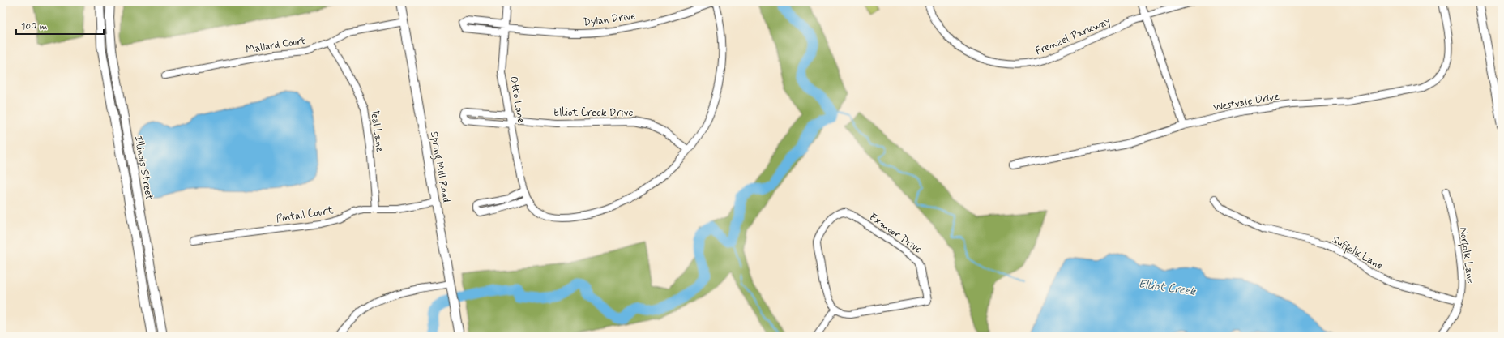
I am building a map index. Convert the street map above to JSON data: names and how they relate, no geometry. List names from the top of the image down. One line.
{"streets":{"street":["Dylan Drive","Frenzel Parkway","Mallard Court","Otto Lane","Westvale Drive","Elliot Creek Drive","Teal Lane","Spring Mill Road","Illinois Street","Pintail Court","Exmoor Drive","Suffolk Lane","Norfolk Lane"]},"crossings":[["Dylan Drive","Otto Lane"],["Mallard Court","Teal Lane"],["Mallard Court","Spring Mill Road"],["Otto Lane","Elliot Creek Drive"],["Teal Lane","Pintail Court"],["Spring Mill Road","Pintail Court"],["Suffolk Lane","Norfolk Lane"]],"water":["Elliot Creek"],"scale_bar":"100 m"}
